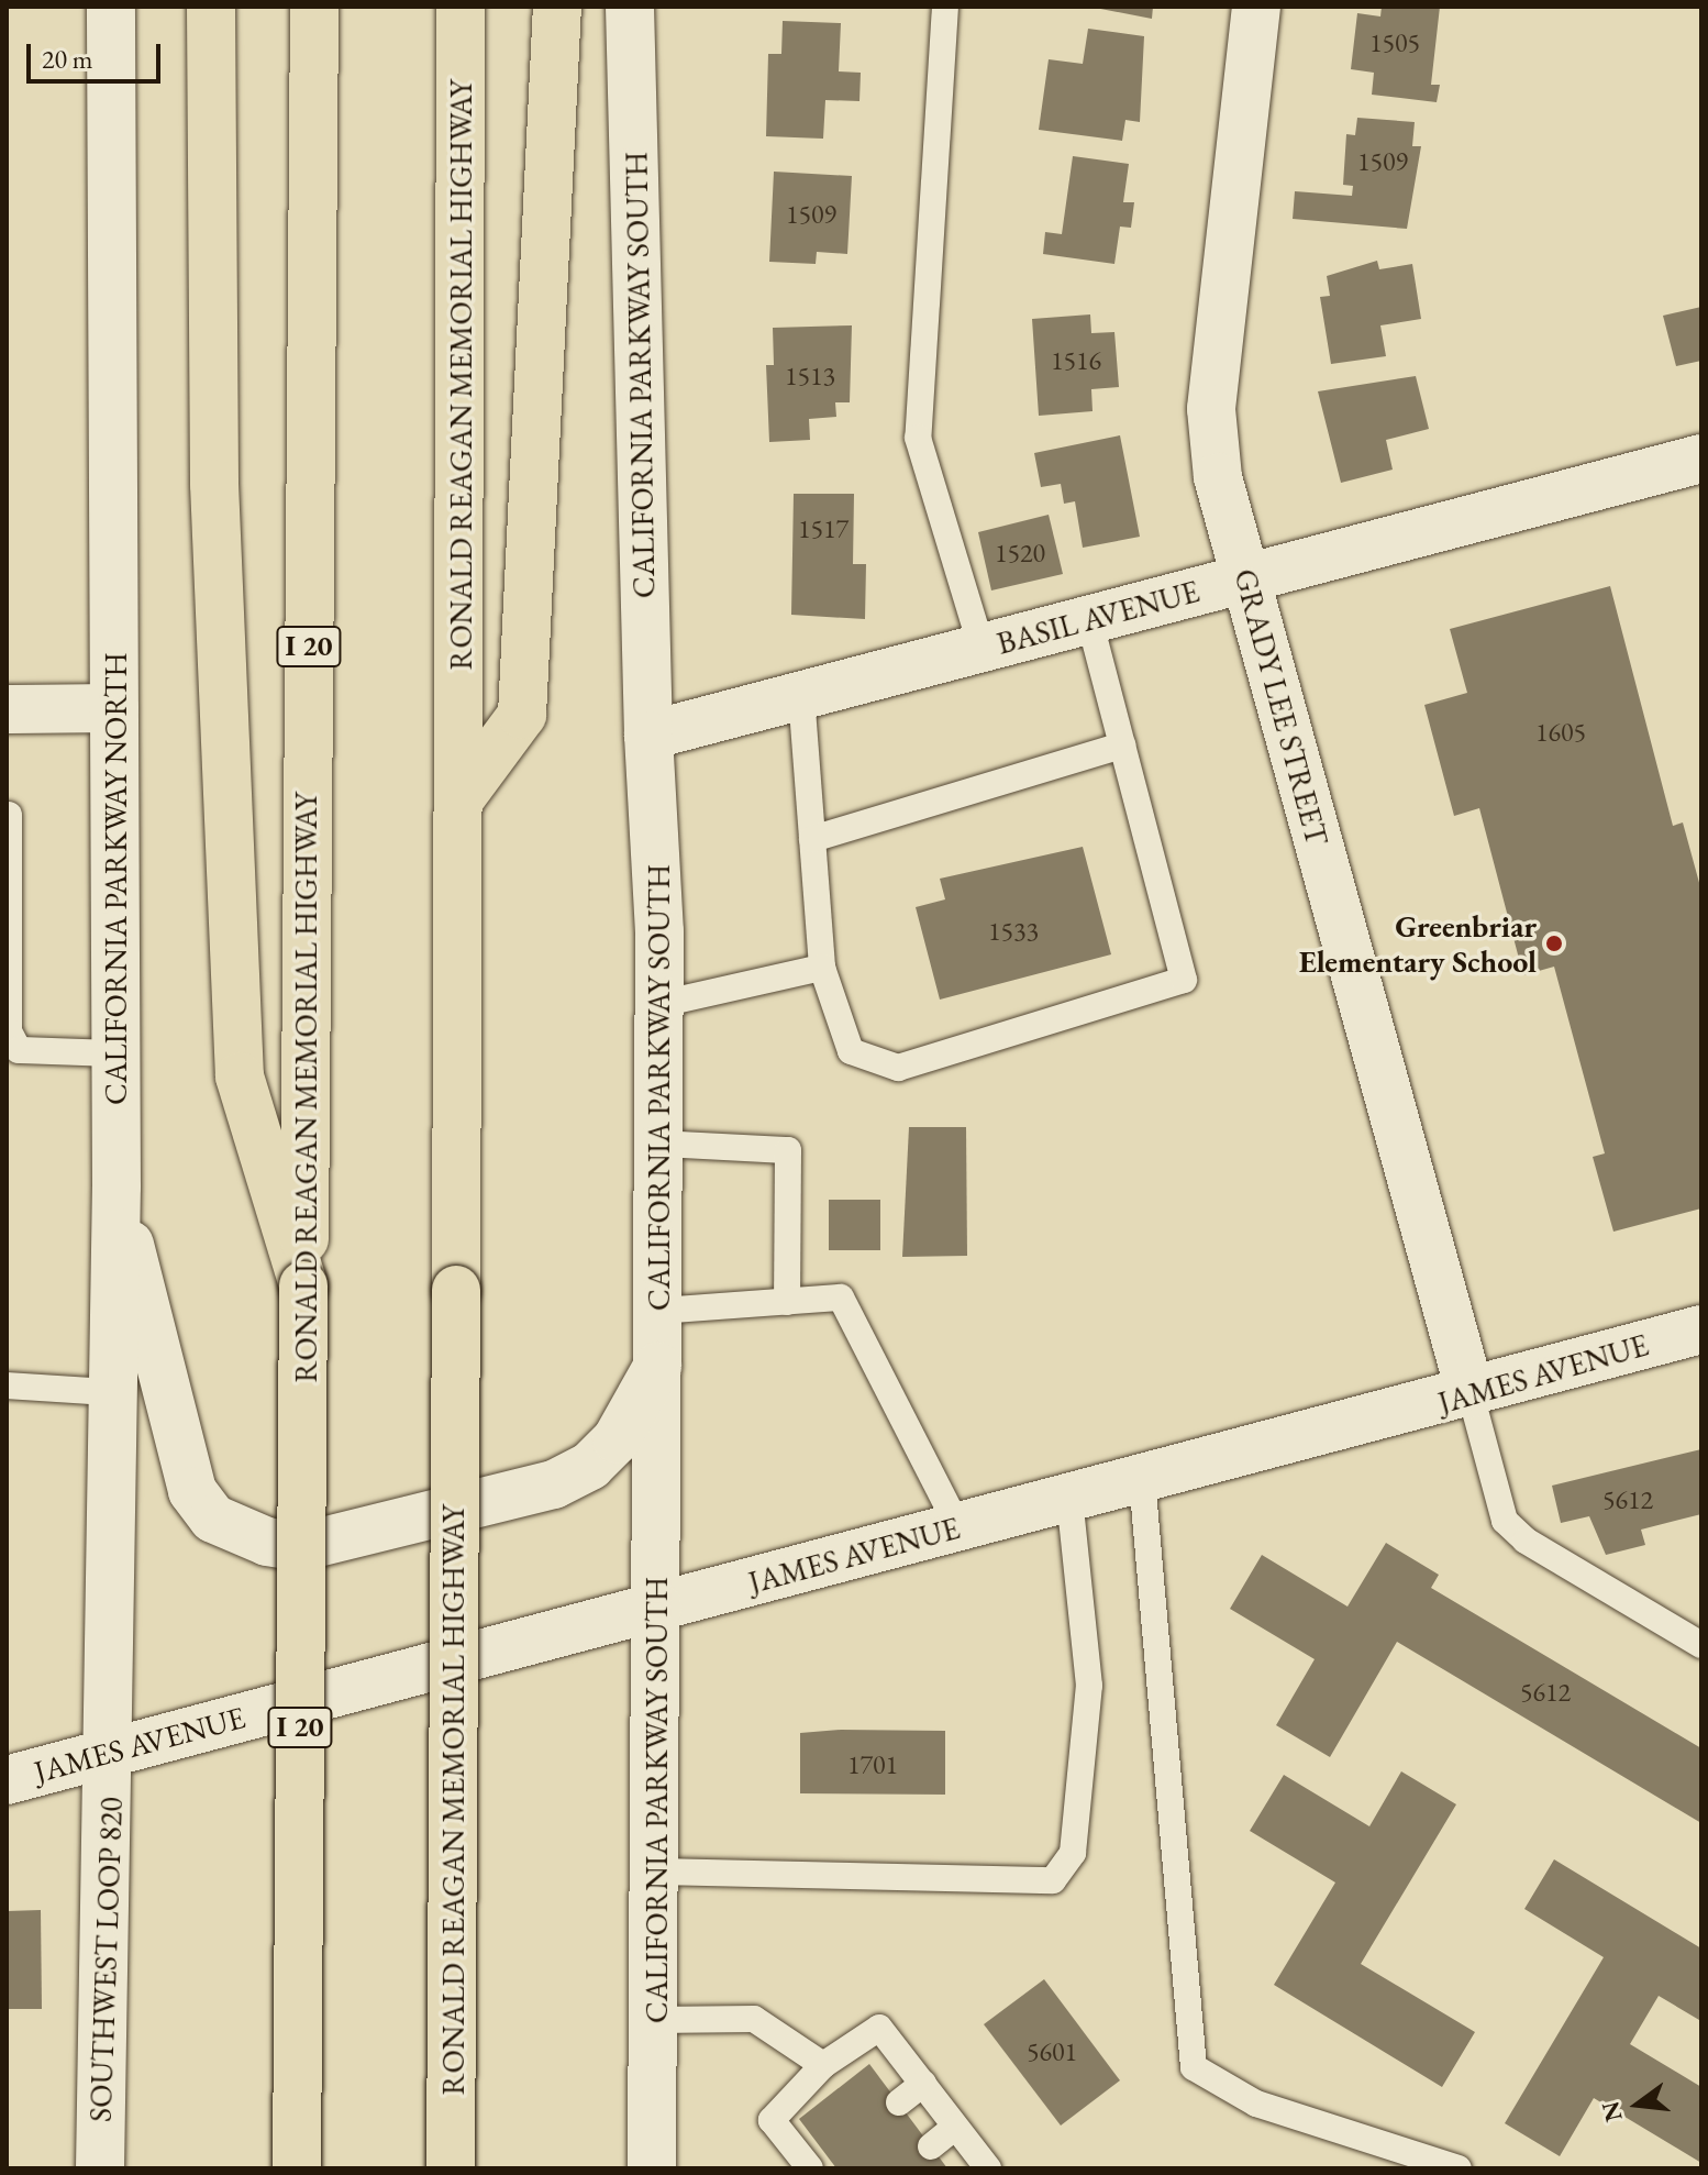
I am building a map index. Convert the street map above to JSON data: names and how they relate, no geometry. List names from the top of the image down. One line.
{"streets":{"highway":["RONALD REAGAN MEMORIAL HIGHWAY","I 20"],"main road":["CALIFORNIA PARKWAY SOUTH","BASIL AVENUE","GRADY LEE STREET","CALIFORNIA PARKWAY NORTH","JAMES AVENUE","SOUTHWEST LOOP 820"]},"crossings":[["CALIFORNIA PARKWAY SOUTH","BASIL AVENUE"],["CALIFORNIA PARKWAY SOUTH","JAMES AVENUE"],["BASIL AVENUE","GRADY LEE STREET"],["GRADY LEE STREET","JAMES AVENUE"],["CALIFORNIA PARKWAY NORTH","JAMES AVENUE"],["CALIFORNIA PARKWAY NORTH","SOUTHWEST LOOP 820"],["JAMES AVENUE","SOUTHWEST LOOP 820"]],"places":["Greenbriar Elementary School"],"house_numbers":["1505","1509","1509","1516","1513","1517","1520","1605","1533","5612","5612","1701","5601"],"scale_bar":"20 m","north":"left"}
